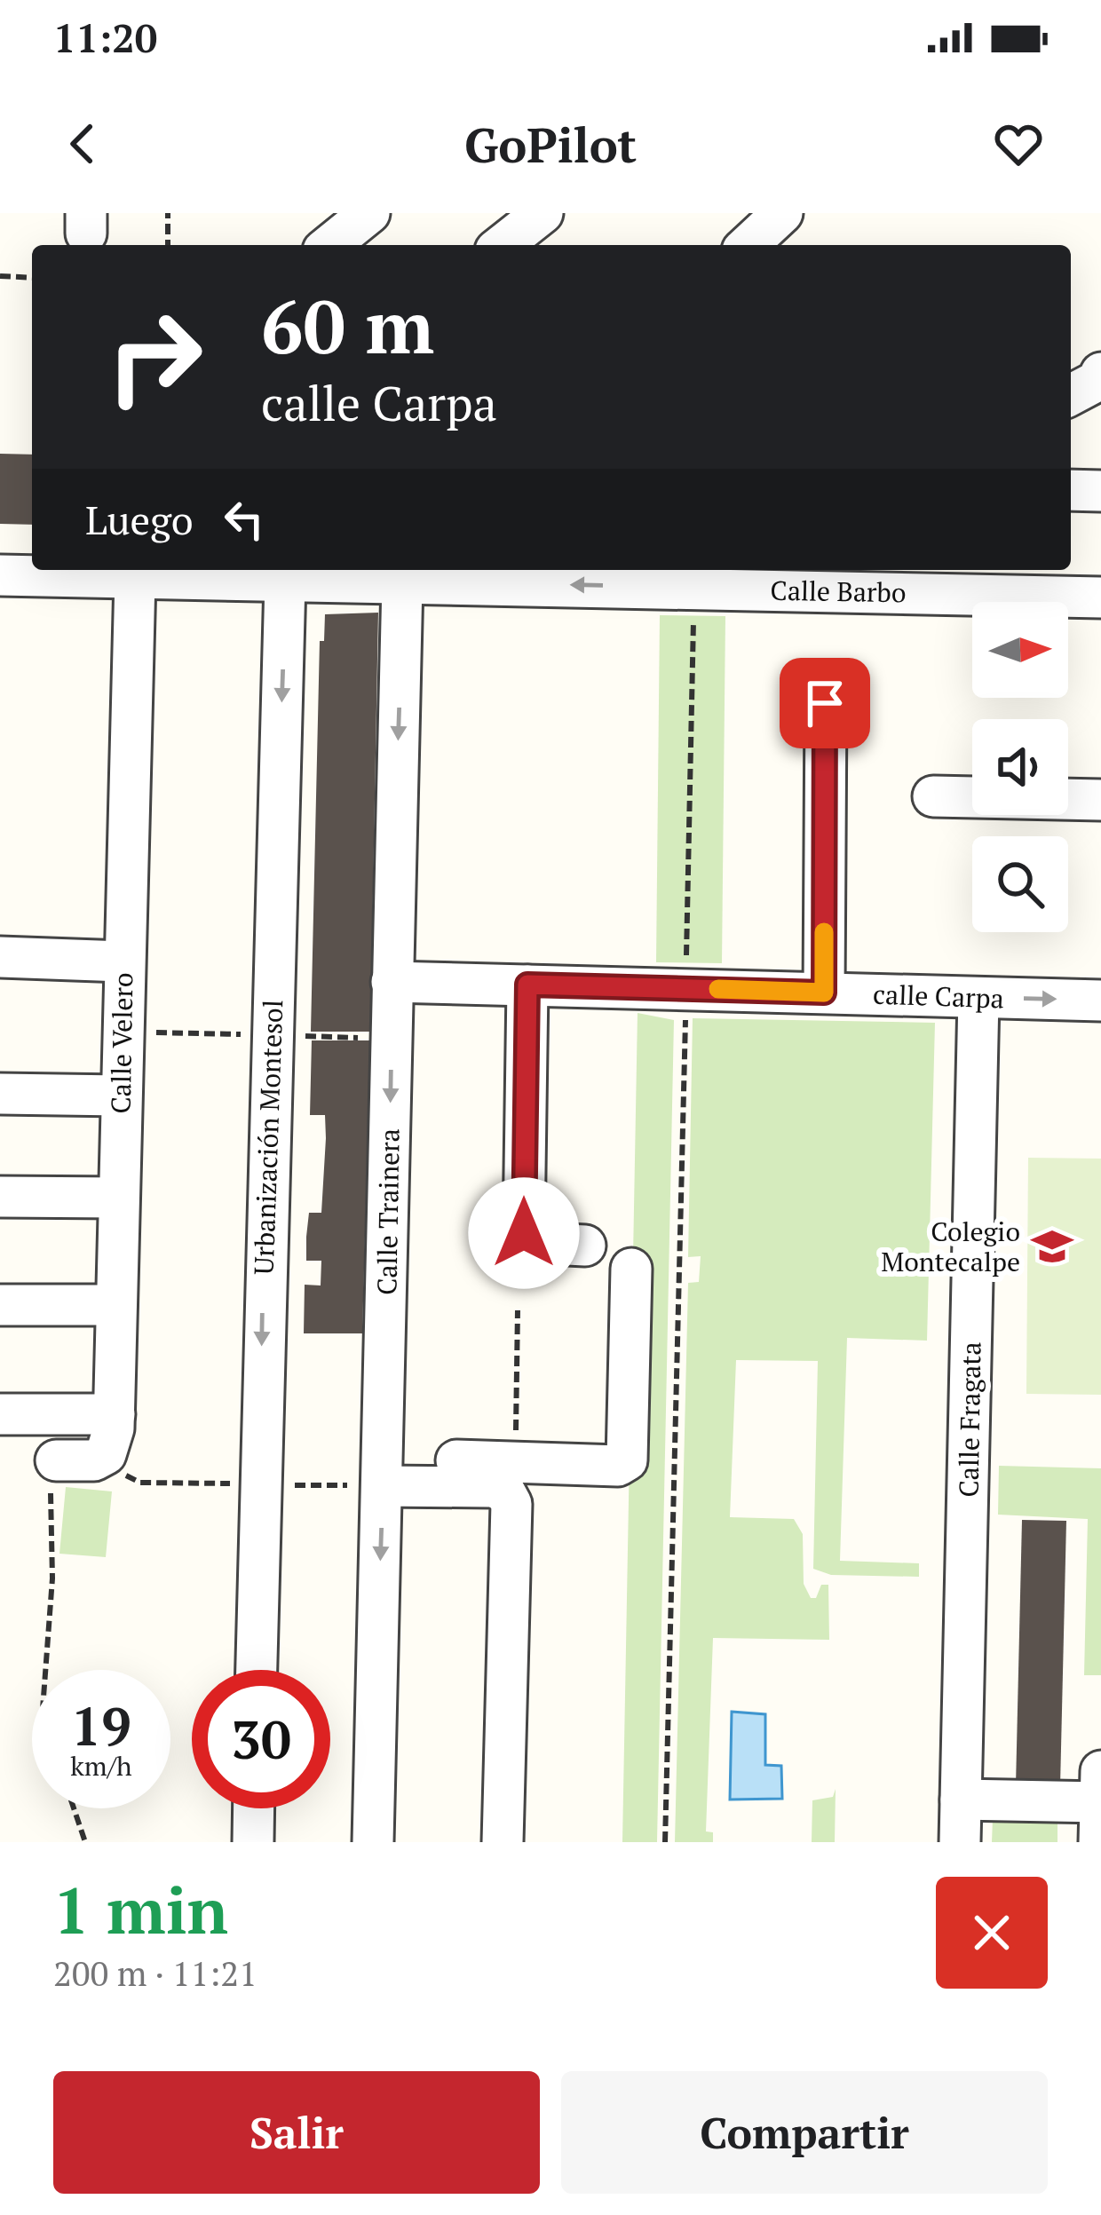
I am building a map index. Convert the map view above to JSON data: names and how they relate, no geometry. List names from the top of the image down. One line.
{"streets":{"street":["Calle Barbo","calle Carpa","Calle Velero","Urbanización Montesol","Calle Trainera","Calle Fragata"]},"crossings":[["Calle Barbo","Calle Velero"],["Calle Barbo","Urbanización Montesol"],["Calle Barbo","Calle Trainera"],["calle Carpa","Calle Trainera"],["calle Carpa","Calle Fragata"]],"one_way":["Urbanización Montesol","Calle Trainera"],"places":{"school or university":["Colegio Montecalpe"]},"north":"right","page":{"status":"11:20","header":"GoPilot","turn":["60 m","calle Carpa"],"then":"Luego","speed":"19 km/h","limit":"30","heading":["1 min","200 m · 11:21"],"buttons":["Salir","Compartir"]}}
